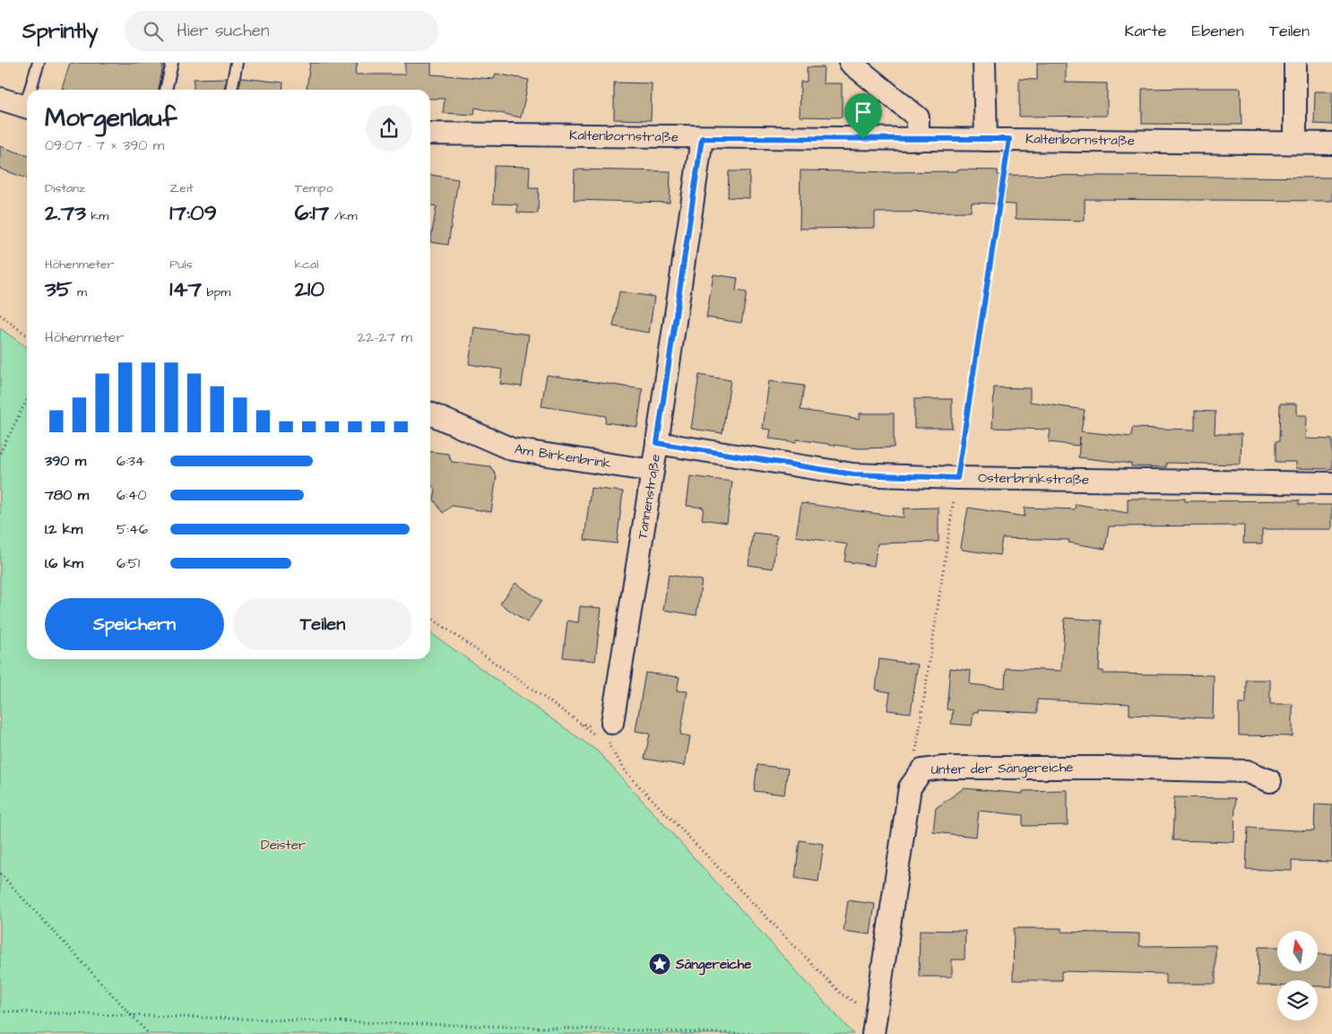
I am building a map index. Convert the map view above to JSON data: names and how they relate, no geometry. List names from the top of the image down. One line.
{"streets":{"street":["Kaltenbornstraße","Am Birkenbrink","Osterbrinkstraße","Tannenstraße","Unter der Sängereiche"]},"crossings":[["Kaltenbornstraße","Tannenstraße"],["Am Birkenbrink","Tannenstraße"],["Osterbrinkstraße","Tannenstraße"]],"parks":["Deister"],"places":{"place":["Sängereiche"]},"north":"top","page":{"header":"Sprintly","search":"Hier suchen","nav":["Karte","Ebenen","Teilen"],"heading":["Morgenlauf","09:07 · 7 × 390 m"],"stats":[["Distanz","2.73 km"],["Zeit","17:09"],["Tempo","6:17 /km"],["Höhenmeter","35 m"],["Puls","147 bpm"],["kcal","210"]],"chart":["Höhenmeter","22–27 m"],"list":[{"name":"390 m","note":"6:34"},{"name":"780 m","note":"6:40"},{"name":"1.2 km","note":"5:46"},{"name":"1.6 km","note":"6:51"}],"buttons":["Speichern","Teilen"]}}
